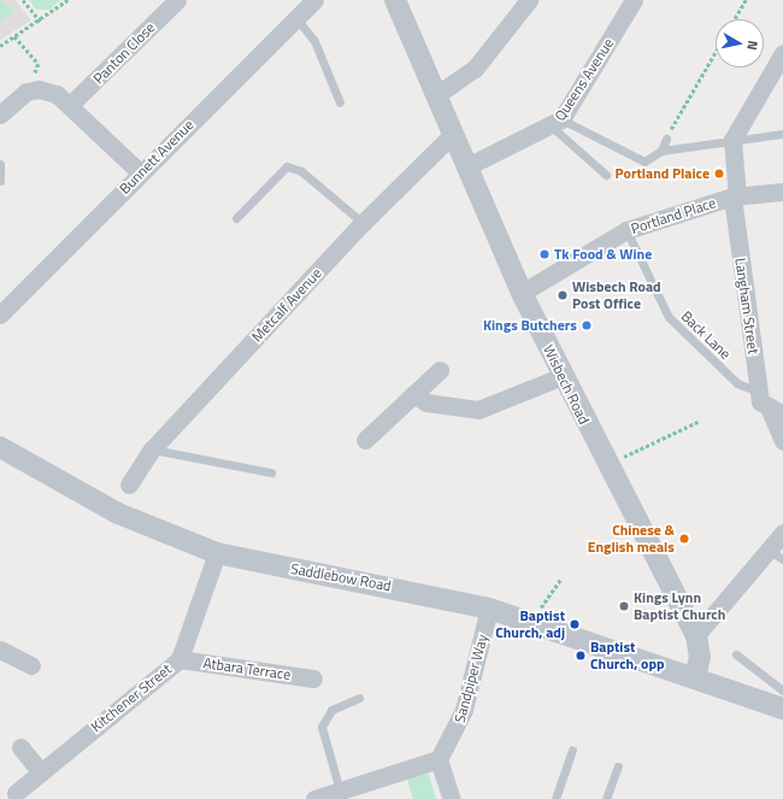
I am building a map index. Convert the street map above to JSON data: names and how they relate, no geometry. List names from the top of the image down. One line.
{"streets":{"street":["Panton Close","Queens Avenue","Bunnett Avenue","Portland Place","Metcalf Avenue","Langham Street","Wisbech Road","Saddlebow Road","Atbara Terrace","Sandpiper Way","Kitchener Street"],"lane":["Back Lane"]},"crossings":[["Queens Avenue","Wisbech Road"],["Portland Place","Langham Street"],["Portland Place","Back Lane"],["Portland Place","Wisbech Road"],["Metcalf Avenue","Wisbech Road"],["Langham Street","Back Lane"],["Wisbech Road","Saddlebow Road"],["Saddlebow Road","Sandpiper Way"],["Saddlebow Road","Kitchener Street"],["Atbara Terrace","Kitchener Street"]],"places":["Portland Plaice","Tk Food & Wine","Wisbech Road Post Office","Kings Butchers","Chinese & English meals","Kings Lynn Baptist Church","Baptist Church, adj","Baptist Church, opp"],"north":"right"}
